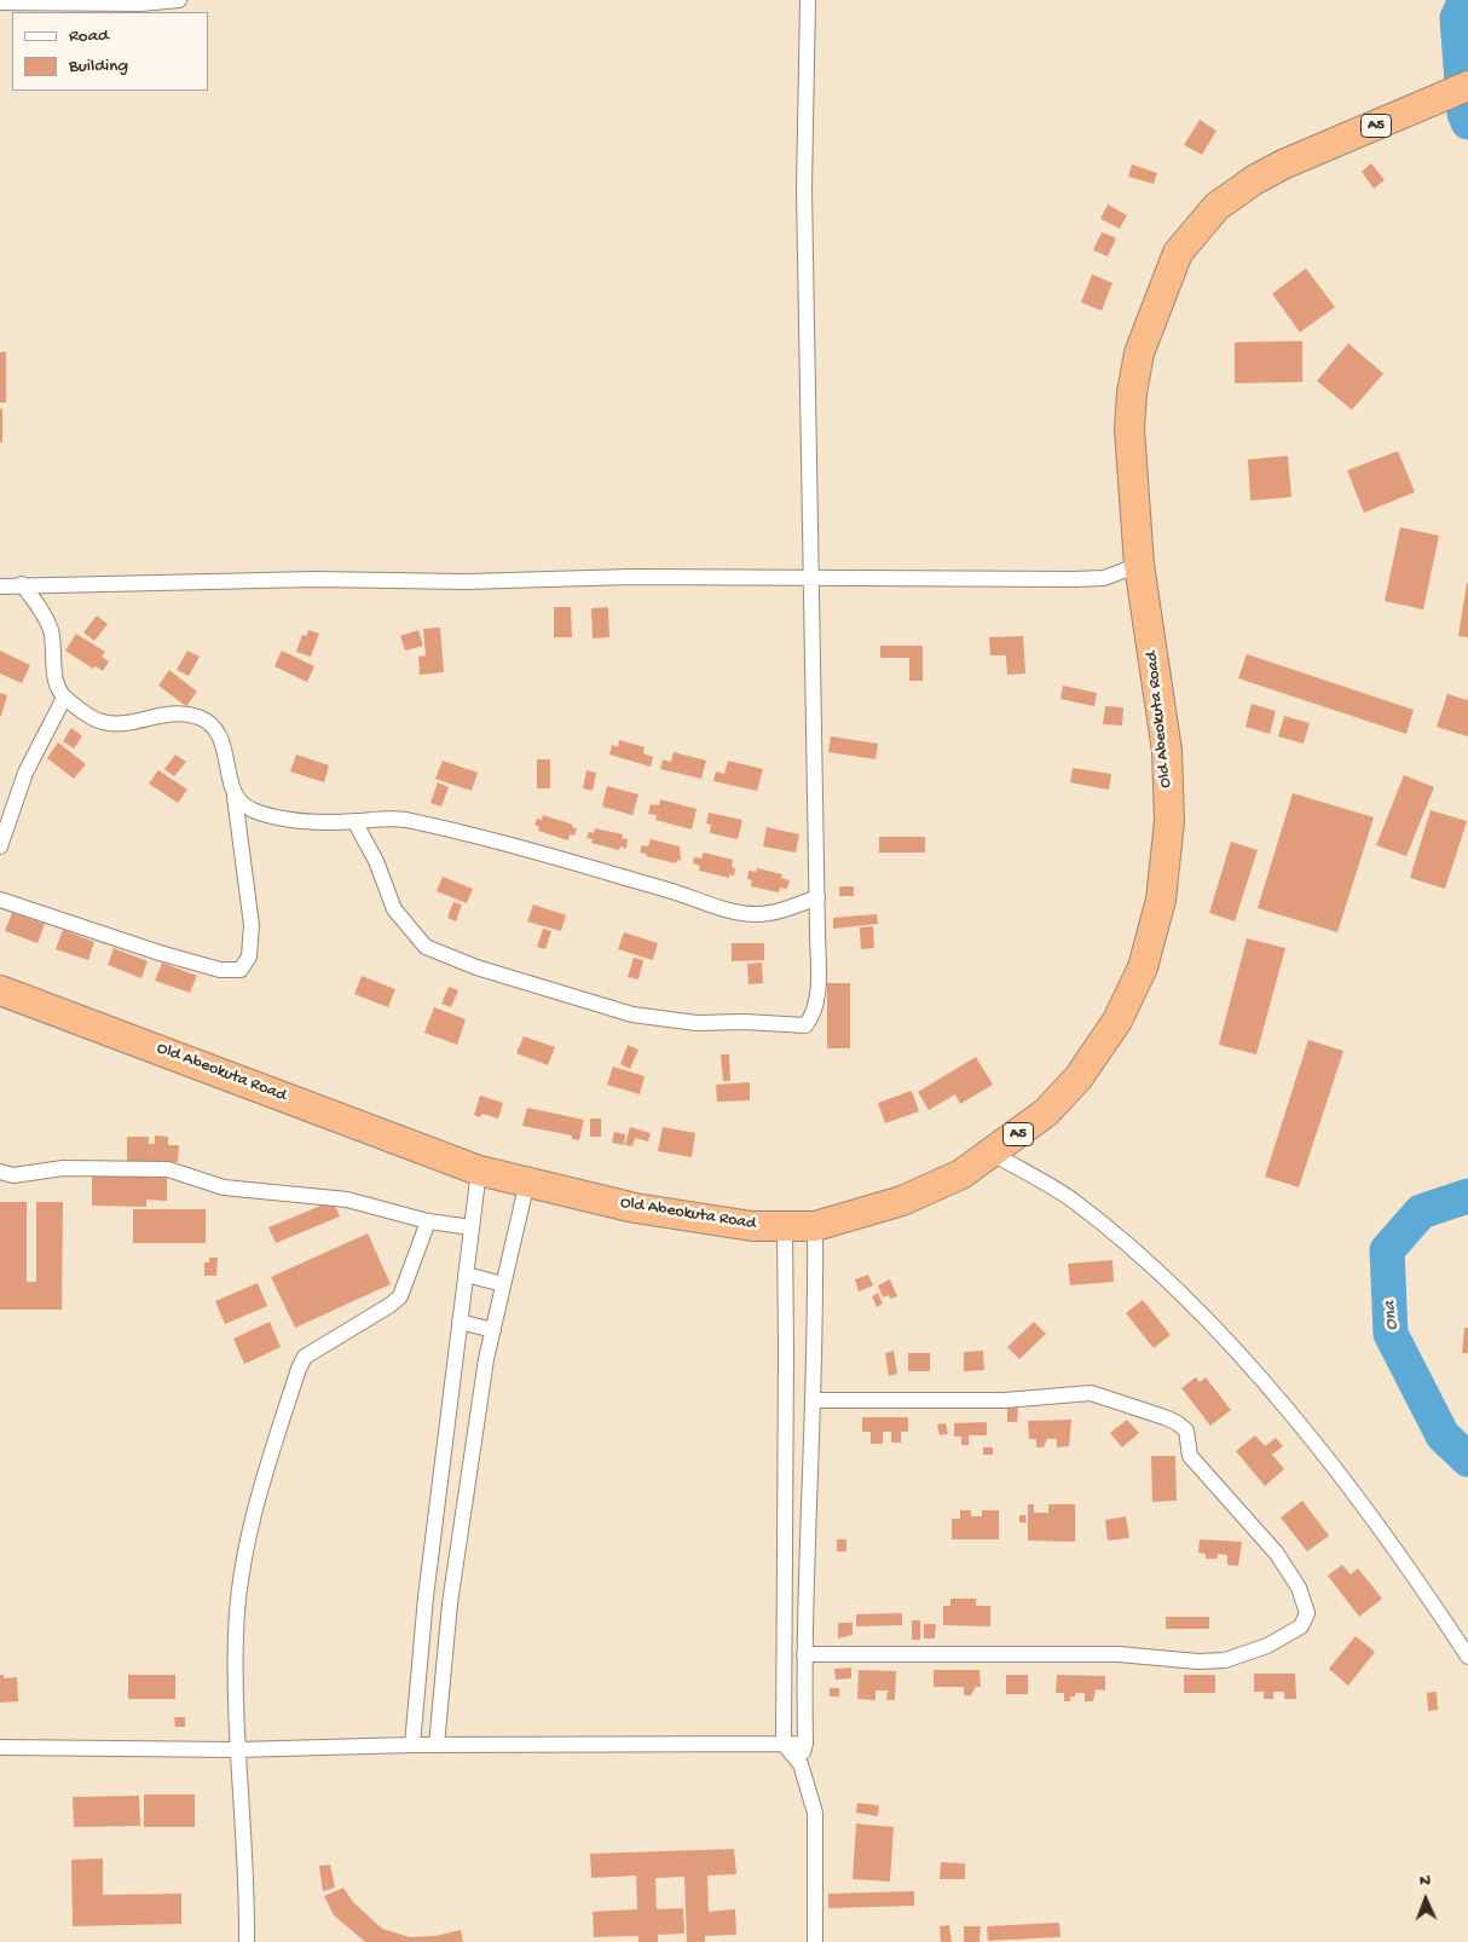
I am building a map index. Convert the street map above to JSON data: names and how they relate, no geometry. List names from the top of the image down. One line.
{"streets":{"highway":["A5","Old Abeokuta Road"]},"water":["Ona"],"legend":["Road","Building"],"north":"top"}
